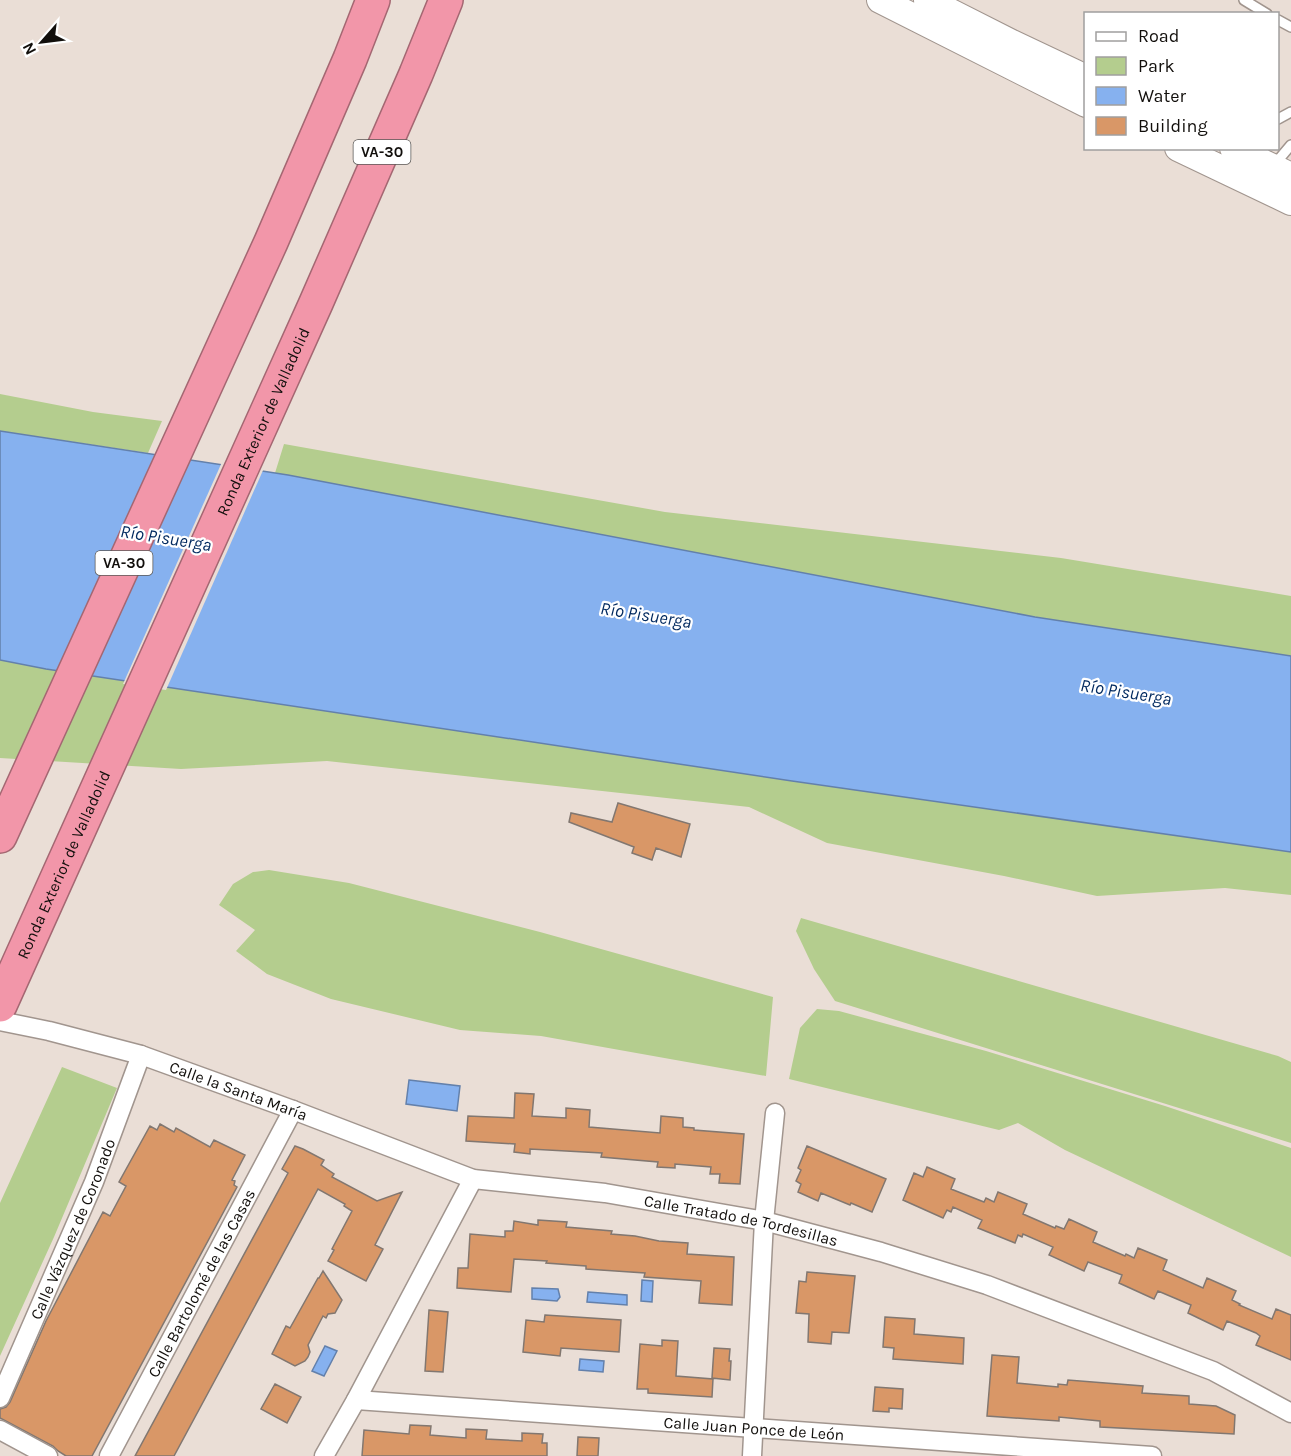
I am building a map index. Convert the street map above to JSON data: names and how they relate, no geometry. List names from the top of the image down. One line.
{"streets":{"highway":["VA-30","Ronda Exterior de Valladolid"],"street":["Calle la Santa María","Calle Tratado de Tordesillas","Calle Vázquez de Coronado","Calle Bartolomé de las Casas","Calle Juan Ponce de León"]},"crossings":[["Calle la Santa María","Calle Tratado de Tordesillas"],["Calle la Santa María","Calle Vázquez de Coronado"],["Calle la Santa María","Calle Bartolomé de las Casas"]],"water":["Río Pisuerga"],"legend":["Road","Park","Water","Building"],"north":"bottom left"}
